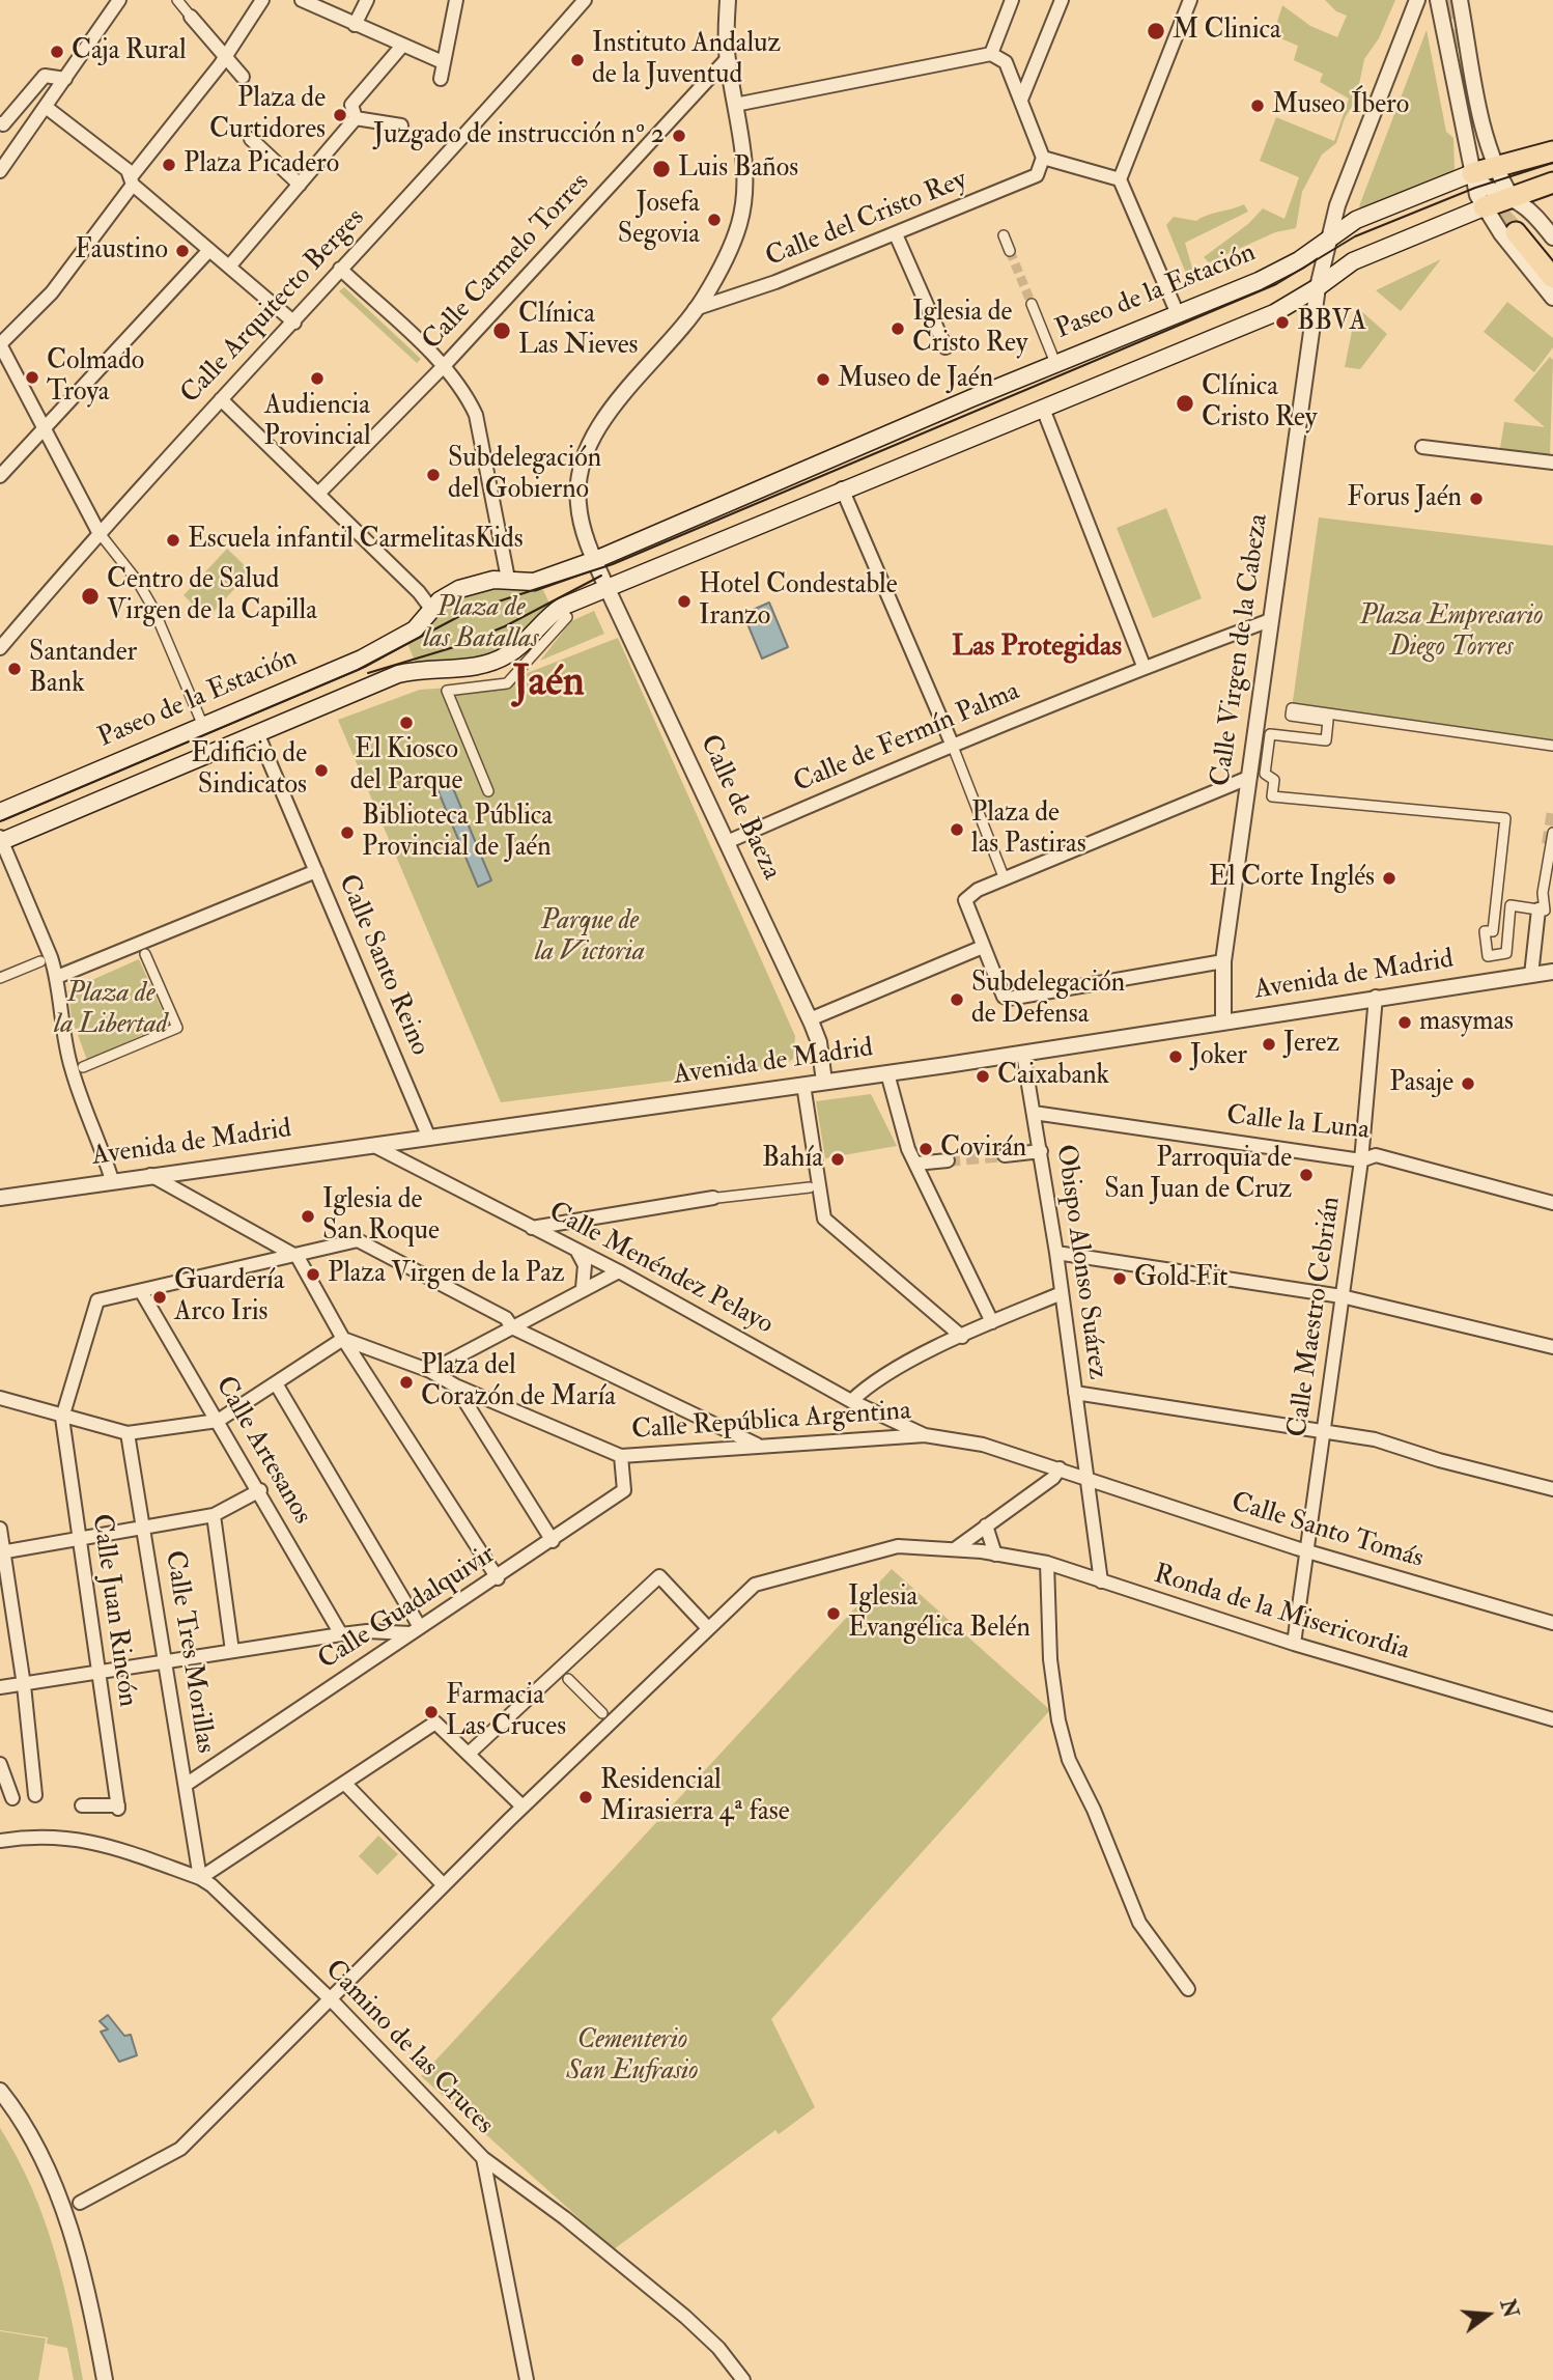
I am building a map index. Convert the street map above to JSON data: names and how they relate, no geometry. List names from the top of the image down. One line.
{"streets":{"main road":["Paseo de la Estación"],"street":["Calle del Cristo Rey","Calle Carmelo Torres","Calle Arquitecto Berges","Calle Virgen de la Cabeza","Calle de Fermín Palma","Calle de Baeza","Calle Santo Reino","Avenida de Madrid","Calle la Luna","Obispo Alonso Suárez","Calle Menéndez Pelayo","Calle Maestro Cebrián","Calle República Argentina","Calle Artesanos","Calle Santo Tomás","Calle Guadalquivir","Calle Juan Rincón","Ronda de la Misericordia","Calle Tres Morillas","Camino de las Cruces"]},"crossings":[["Calle del Cristo Rey","Calle de Baeza"],["Calle Carmelo Torres","Calle de Baeza"],["Paseo de la Estación","Calle Virgen de la Cabeza"],["Paseo de la Estación","Calle de Baeza"],["Paseo de la Estación","Calle Santo Reino"],["Calle Virgen de la Cabeza","Calle de Fermín Palma"],["Calle Virgen de la Cabeza","Avenida de Madrid"],["Calle de Fermín Palma","Calle de Baeza"],["Calle de Baeza","Avenida de Madrid"],["Calle Santo Reino","Avenida de Madrid"],["Avenida de Madrid","Obispo Alonso Suárez"],["Avenida de Madrid","Calle Menéndez Pelayo"],["Avenida de Madrid","Calle Maestro Cebrián"],["Calle la Luna","Obispo Alonso Suárez"],["Calle la Luna","Calle Maestro Cebrián"],["Obispo Alonso Suárez","Calle República Argentina"],["Obispo Alonso Suárez","Calle Santo Tomás"],["Obispo Alonso Suárez","Ronda de la Misericordia"],["Calle Menéndez Pelayo","Calle República Argentina"],["Calle Maestro Cebrián","Calle Santo Tomás"],["Calle Maestro Cebrián","Ronda de la Misericordia"],["Calle República Argentina","Calle Santo Tomás"],["Calle República Argentina","Calle Guadalquivir"],["Calle Guadalquivir","Calle Tres Morillas"],["Ronda de la Misericordia","Camino de las Cruces"],["Calle Tres Morillas","Camino de las Cruces"]],"districts":["Las Protegidas","Jaén"],"parks":["Plaza de las Batallas","Plaza Empresario Diego Torres","Parque de la Victoria","Plaza de la Libertad","Cementerio San Eufrasio"],"places":["M Clinica","Caja Rural","Instituto Andaluz de la Juventud","Museo Íbero","Plaza de Curtidores","Juzgado de instrucción nº 2","Plaza Picadero","Luis Baños","Josefa Segovia","Faustino","BBVA","Iglesia de Cristo Rey","Clínica Las Nieves","Colmado Troya","Audiencia Provincial","Museo de Jaén","Clínica Cristo Rey","Subdelegación del Gobierno","Forus Jaén","Escuela infantil CarmelitasKids","Centro de Salud Virgen de la Capilla","Hotel Condestable Iranzo","Santander Bank","El Kiosco del Parque","Edificio de Sindicatos","Plaza de las Pastiras","Biblioteca Pública Provincial de Jaén","El Corte Inglés","Subdelegación de Defensa","masymas","Jerez","Joker","Caixabank","Pasaje","Covirán","Bahía","Parroquia de San Juan de Cruz","Iglesia de San Roque","Plaza Virgen de la Paz","Gold Fit","Guardería Arco Iris","Plaza del Corazón de María","Iglesia Evangélica Belén","Farmacia Las Cruces","Residencial Mirasierra 4ª fase"],"north":"right"}
